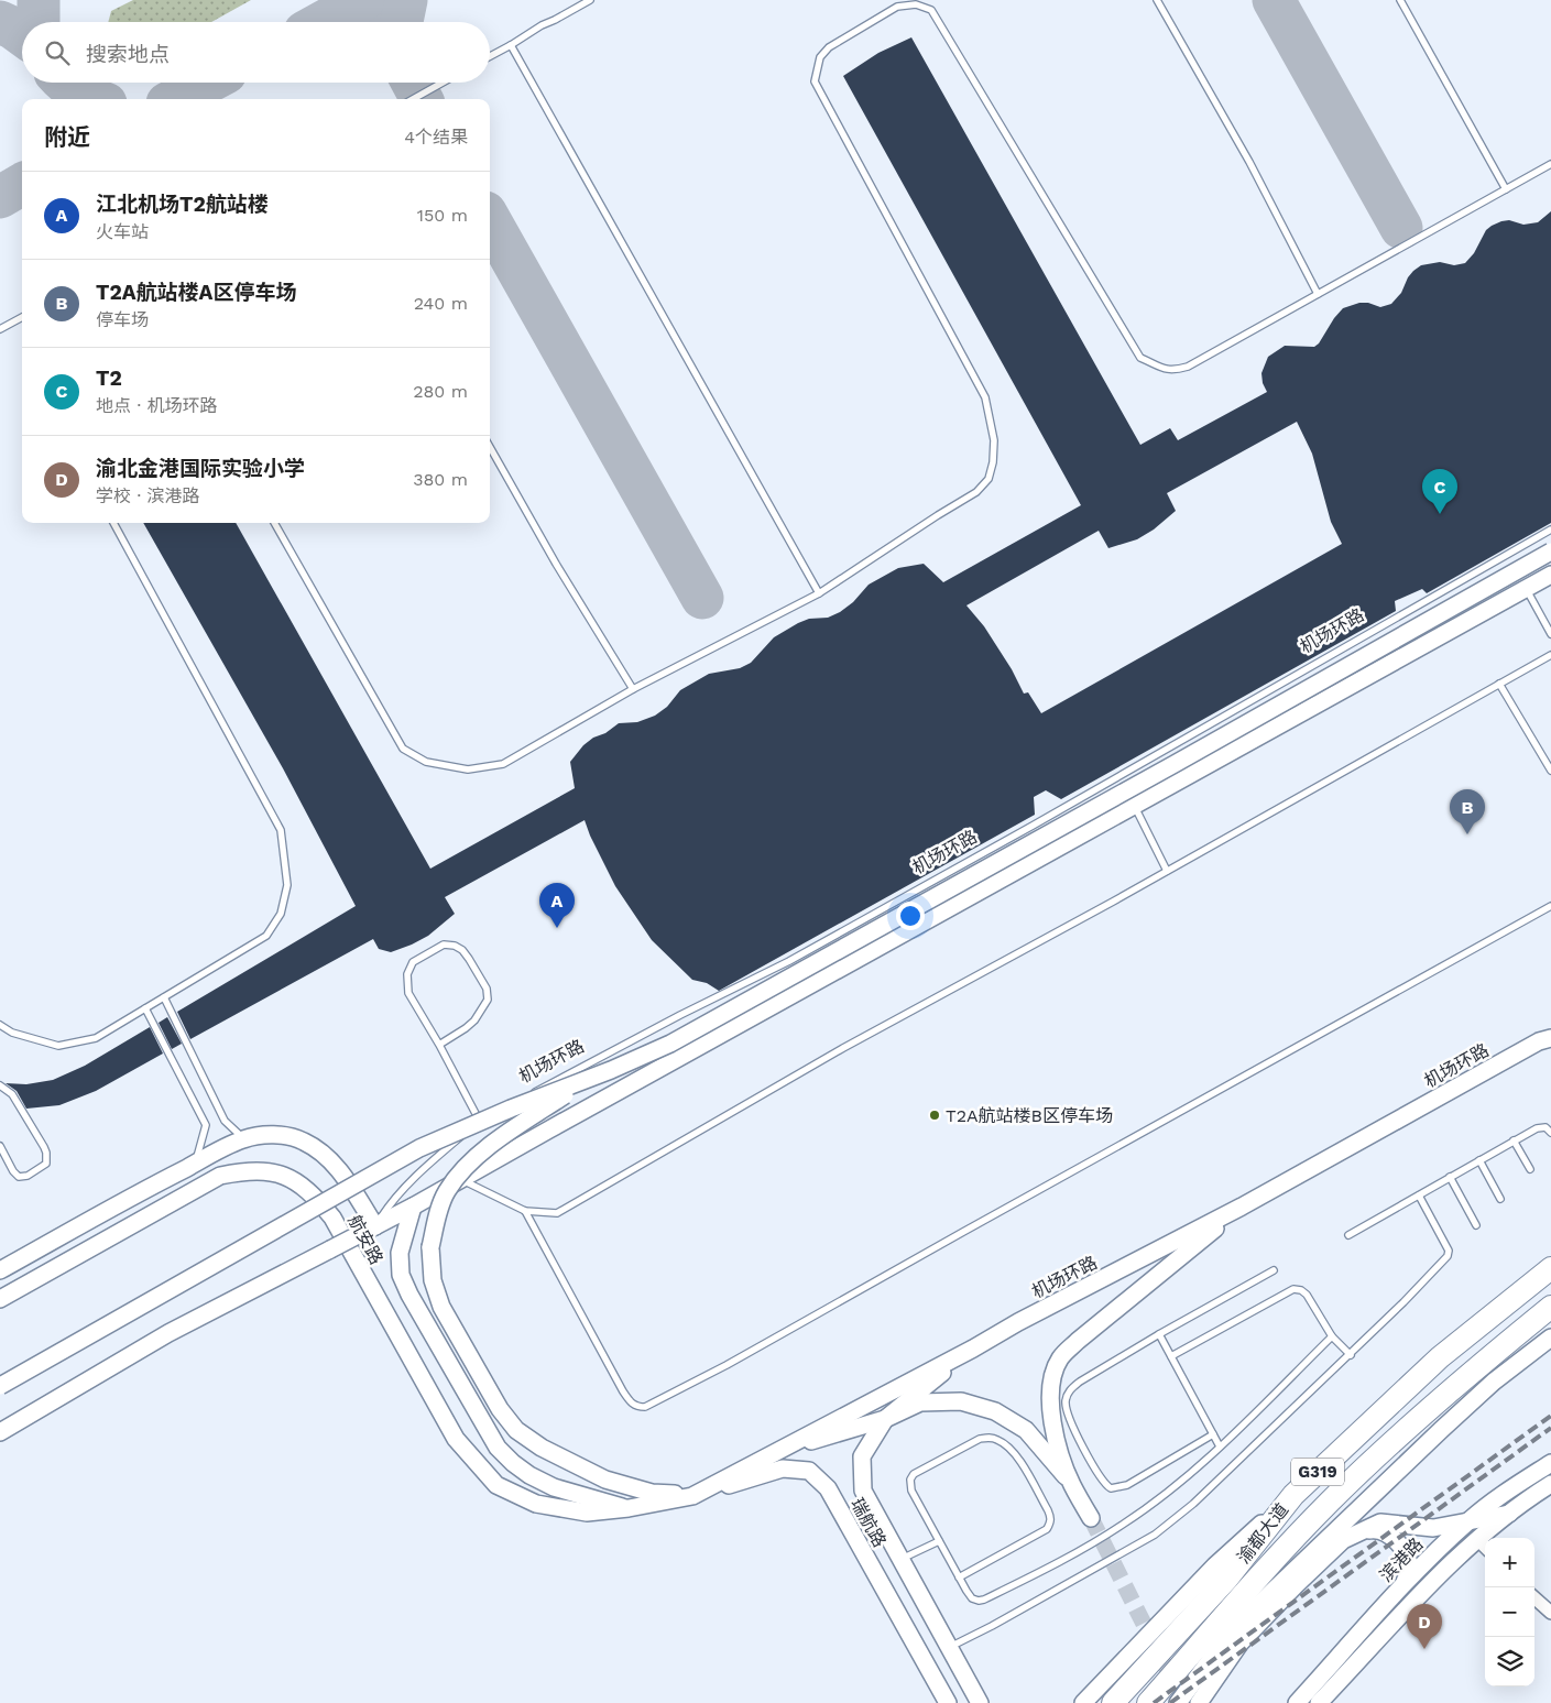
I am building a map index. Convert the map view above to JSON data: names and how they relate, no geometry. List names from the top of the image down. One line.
{"streets":{"highway":["G319","渝都大道"],"street":["机场环路","航安路","瑞航路","滨港路"]},"crossings":[["机场环路","航安路"],["机场环路","瑞航路"]],"places":["T2A航站楼B区停车场"],"page":{"search":"搜索地点","heading":["附近","4个结果"],"list":[{"mark":"A","name":"江北机场T2航站楼","note":"火车站","value":"150 m"},{"mark":"B","name":"T2A航站楼A区停车场","note":"停车场","value":"240 m"},{"mark":"C","name":"T2","note":"地点 · 机场环路","value":"280 m"},{"mark":"D","name":"渝北金港国际实验小学","note":"学校 · 滨港路","value":"380 m"}],"pins":["C","B","A","D"],"map_buttons":["+","−"]}}
